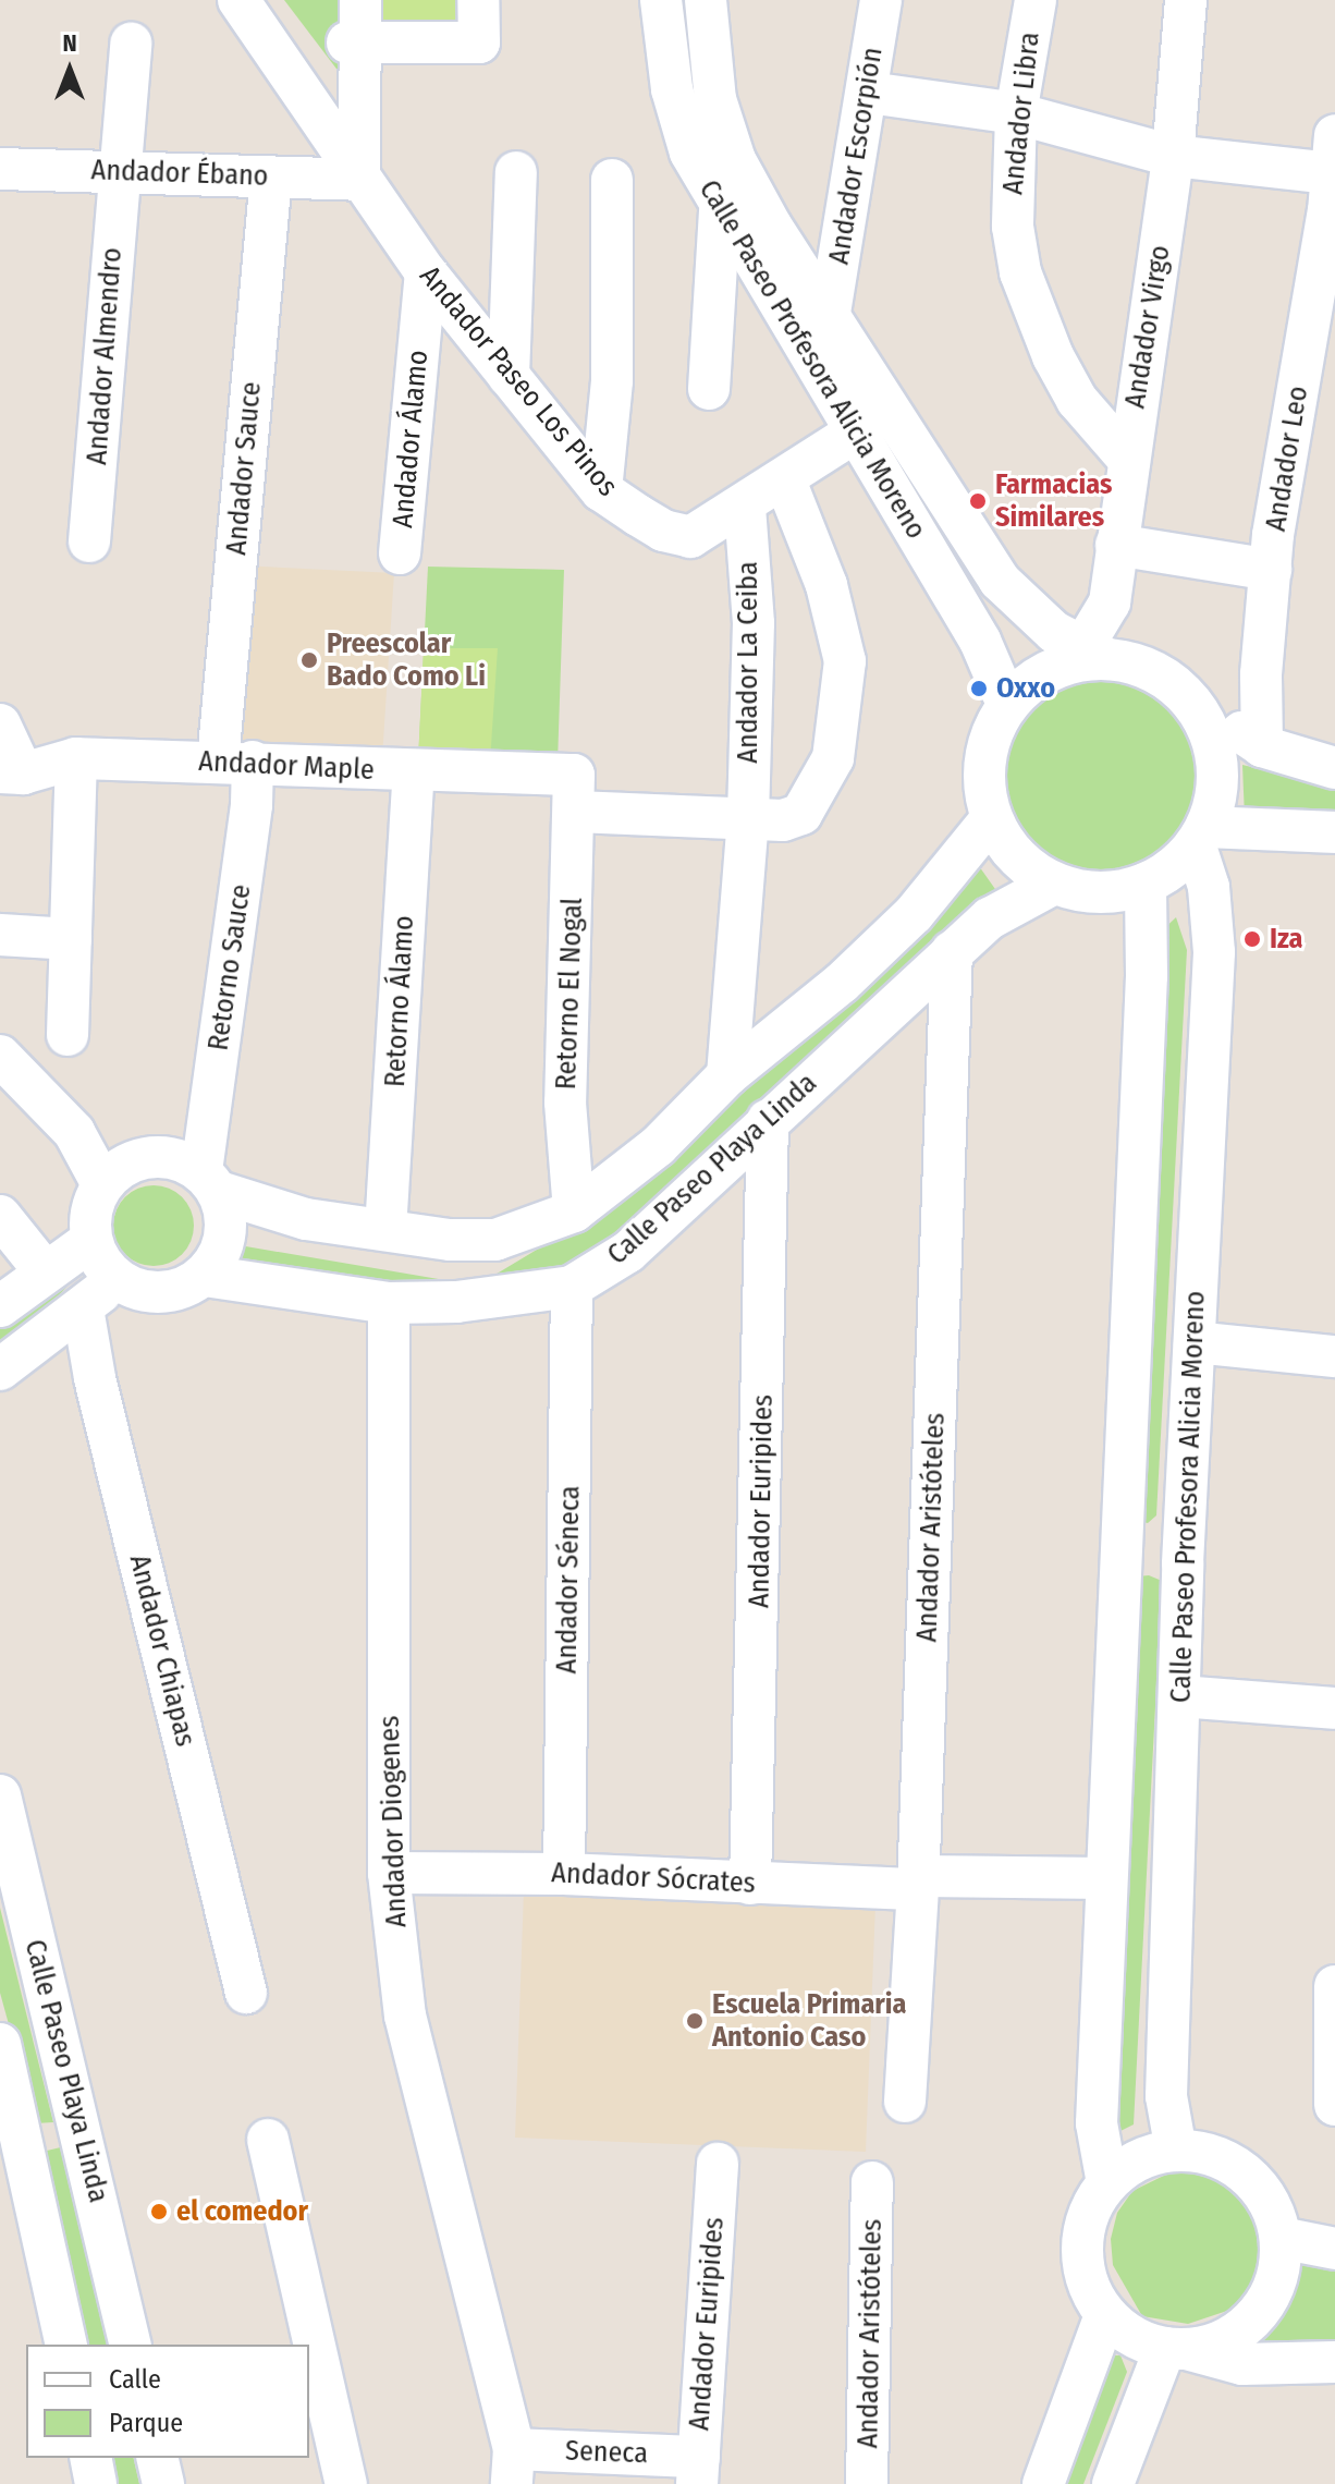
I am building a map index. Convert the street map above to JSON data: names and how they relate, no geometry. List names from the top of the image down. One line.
{"streets":{"street":["Andador Libra","Andador Escorpión","Andador Ébano","Andador Virgo","Andador Almendro","Calle Paseo Profesora Alicia Moreno","Andador Paseo Los Pinos","Andador Álamo","Andador Leo","Andador Sauce","Andador La Ceiba","Andador Maple","Retorno Sauce","Retorno El Nogal","Retorno Álamo","Calle Paseo Playa Linda","Andador Euripides","Andador Aristóteles","Andador Séneca","Andador Chiapas","Andador Diogenes","Andador Sócrates","Seneca"]},"crossings":[["Andador Libra","Andador Virgo"],["Andador Escorpión","Calle Paseo Profesora Alicia Moreno"],["Andador Ébano","Andador Almendro"],["Andador Ébano","Andador Paseo Los Pinos"],["Andador Ébano","Andador Sauce"],["Andador Virgo","Calle Paseo Profesora Alicia Moreno"],["Andador Virgo","Calle Paseo Playa Linda"],["Calle Paseo Profesora Alicia Moreno","Andador Paseo Los Pinos"],["Calle Paseo Profesora Alicia Moreno","Calle Paseo Playa Linda"],["Andador Paseo Los Pinos","Andador Álamo"],["Andador Paseo Los Pinos","Andador La Ceiba"],["Andador Paseo Los Pinos","Andador Maple"],["Andador Sauce","Andador Maple"],["Andador Sauce","Retorno Sauce"],["Andador La Ceiba","Andador Maple"],["Andador La Ceiba","Calle Paseo Playa Linda"],["Andador Maple","Retorno Sauce"],["Andador Maple","Retorno El Nogal"],["Andador Maple","Retorno Álamo"],["Retorno Sauce","Calle Paseo Playa Linda"],["Retorno El Nogal","Calle Paseo Playa Linda"],["Retorno Álamo","Calle Paseo Playa Linda"],["Calle Paseo Playa Linda","Andador Euripides"],["Calle Paseo Playa Linda","Andador Aristóteles"],["Calle Paseo Playa Linda","Andador Séneca"],["Calle Paseo Playa Linda","Andador Diogenes"],["Andador Euripides","Andador Sócrates"],["Andador Euripides","Seneca"],["Andador Aristóteles","Andador Sócrates"],["Andador Séneca","Andador Sócrates"],["Andador Diogenes","Andador Sócrates"],["Andador Diogenes","Seneca"]],"places":["Farmacias Similares","Preescolar Bado Como Li","Oxxo","Iza","Escuela Primaria Antonio Caso","el comedor"],"legend":["Calle","Parque"],"north":"top"}
